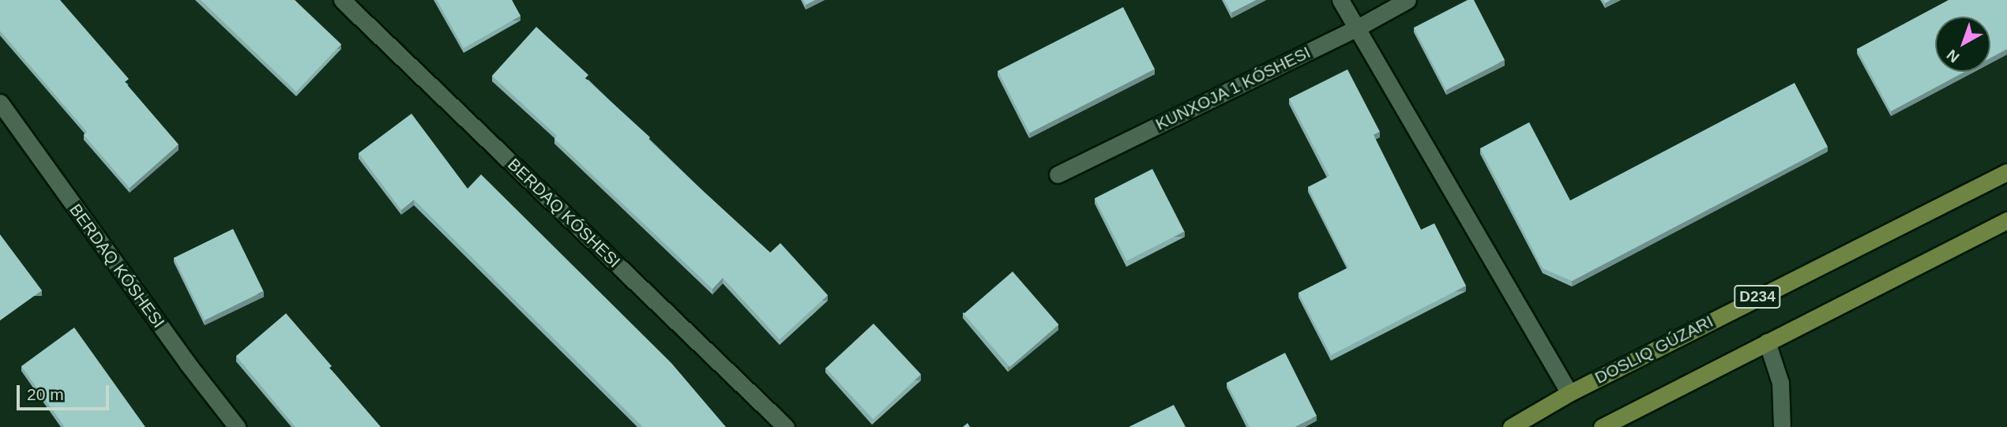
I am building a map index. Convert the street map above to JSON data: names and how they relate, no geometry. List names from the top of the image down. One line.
{"streets":{"main road":["D234"],"street":["KUNXOJA 1 KÓSHESI","BERDAQ KÓSHESI"]},"scale_bar":"20 m","north":"bottom left"}
